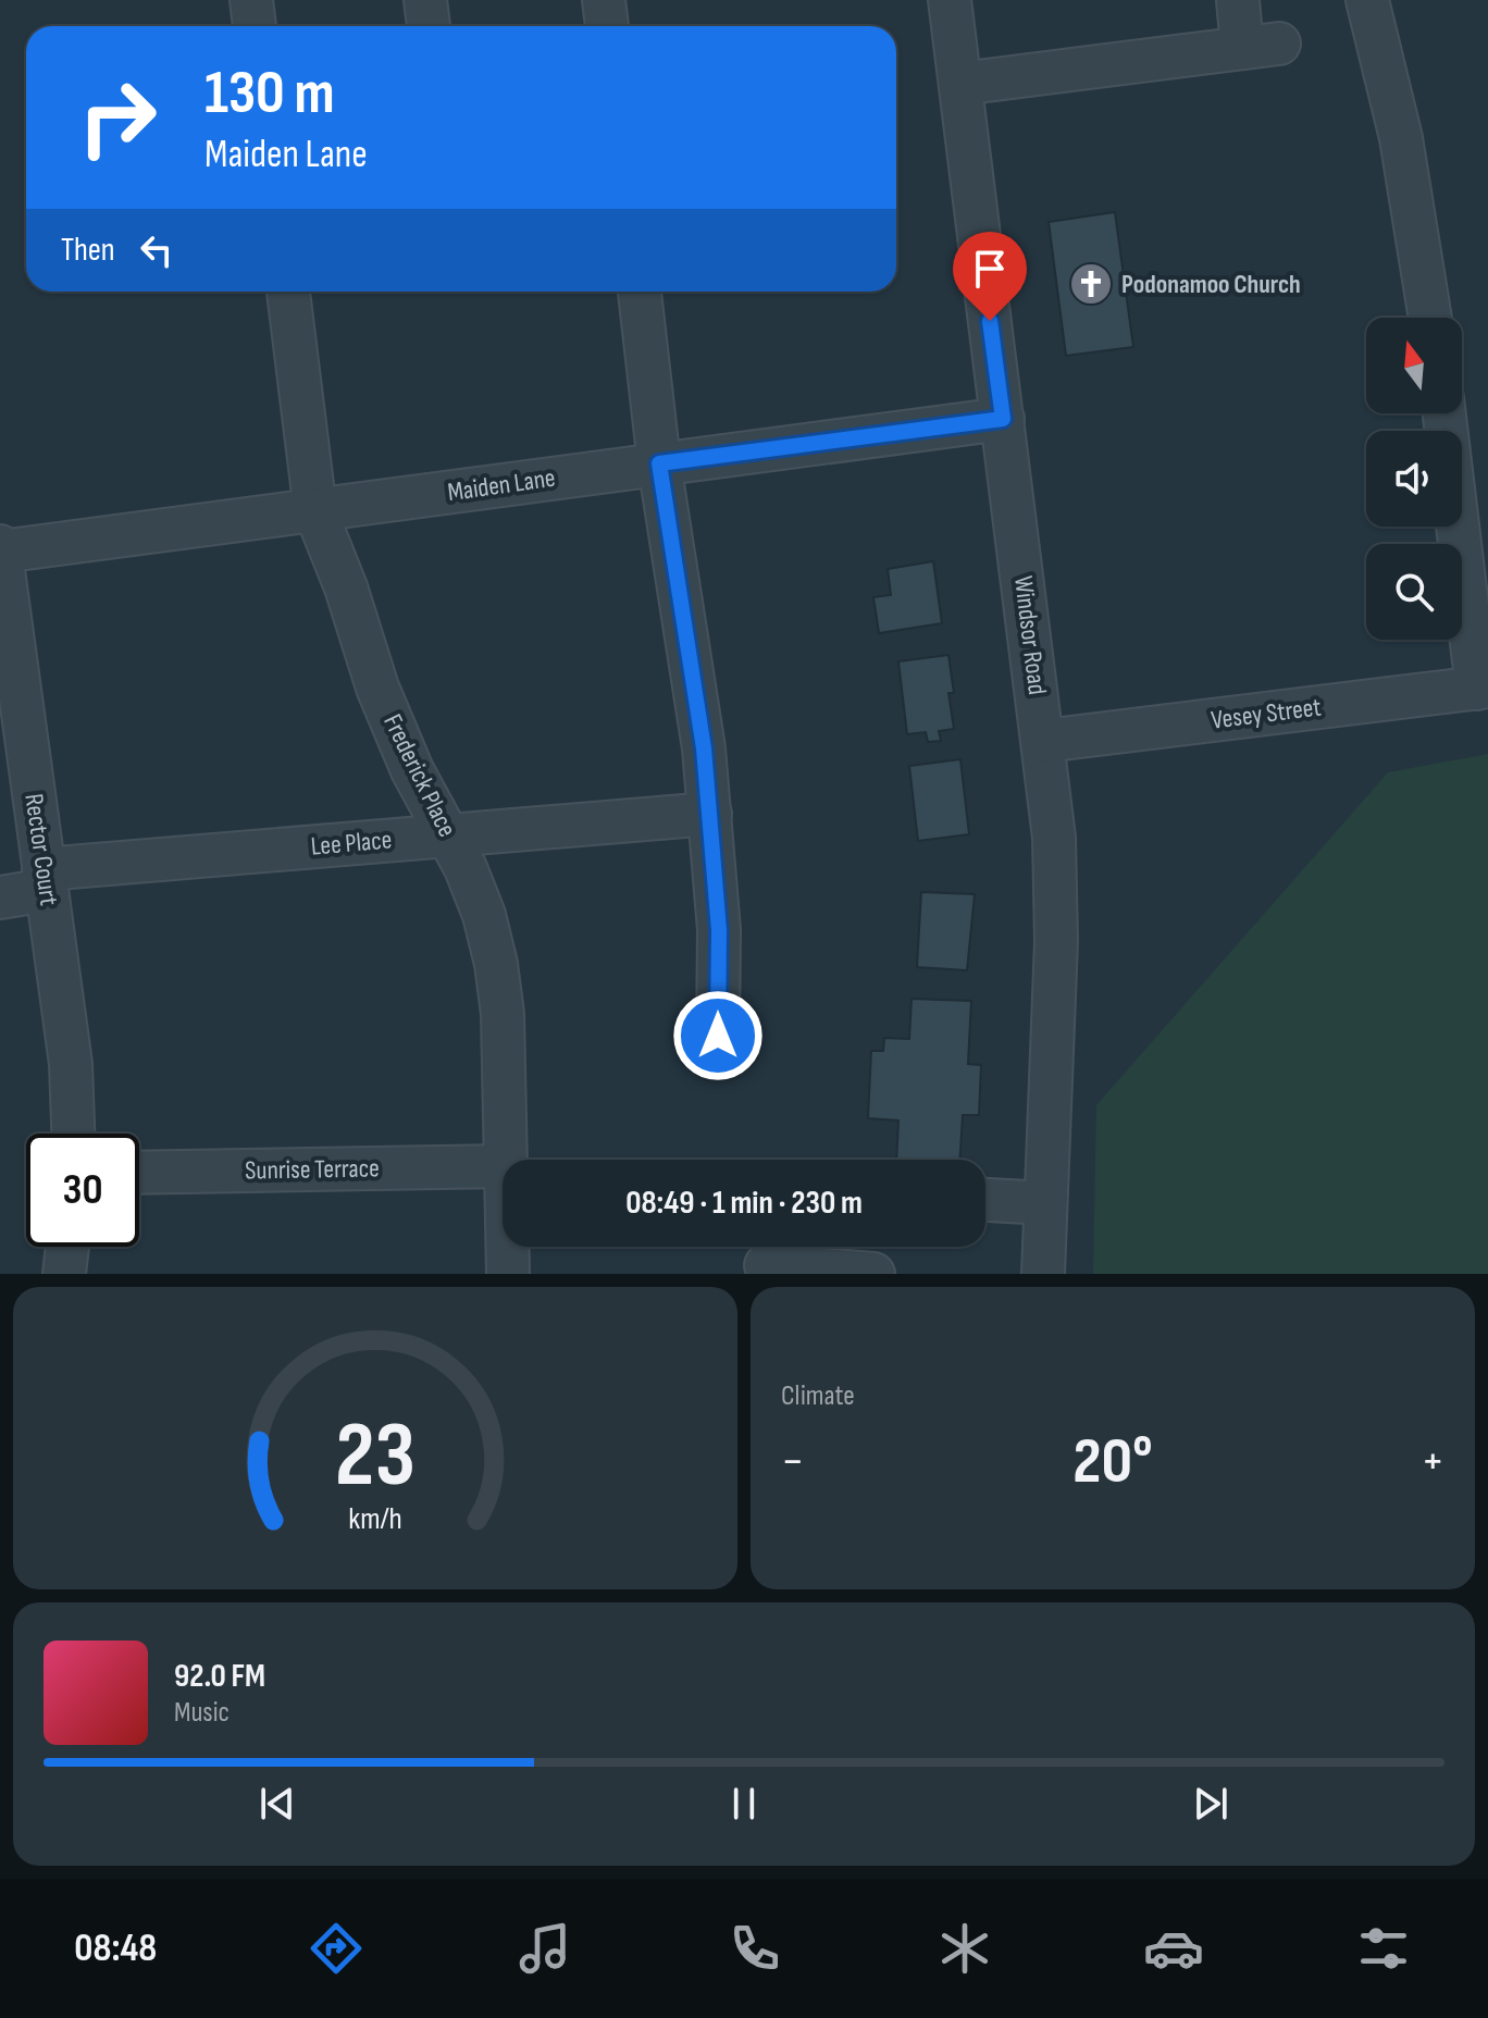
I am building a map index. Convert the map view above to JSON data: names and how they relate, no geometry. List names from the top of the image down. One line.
{"streets":{"street":["Maiden Lane","Windsor Road","Vesey Street","Frederick Place","Lee Place","Rector Court","Sunrise Terrace"]},"crossings":[["Maiden Lane","Windsor Road"],["Maiden Lane","Frederick Place"],["Maiden Lane","Rector Court"],["Windsor Road","Vesey Street"],["Frederick Place","Lee Place"],["Lee Place","Rector Court"]],"places":{"church":["Podonamoo Church"]},"north":"top","page":{"turn":["130 m","Maiden Lane"],"then":"Then","limit":"30","trip":"08:49 · 1 min · 230 m","tile":"Climate","heat":["−","20°","+"],"song":["92.0 FM","Music"],"tabs":"08:48","gauge":["23","km/h"]}}
